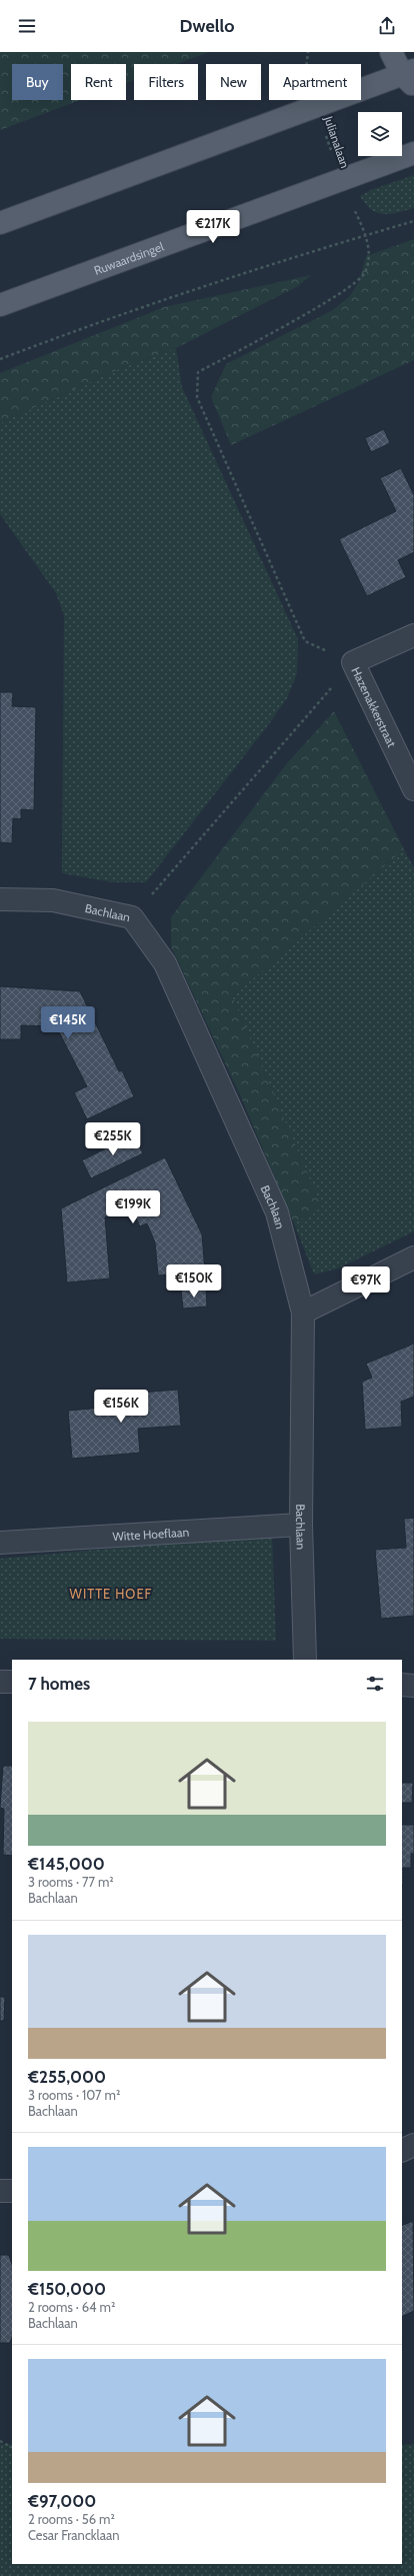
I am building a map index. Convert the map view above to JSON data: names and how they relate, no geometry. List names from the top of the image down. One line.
{"streets":{"main road":["Ruwaardsingel"],"street":["Hazenakkerstraat","Bachlaan","Witte Hoeflaan"],"path":["Julianalaan"]},"crossings":[["Julianalaan","Ruwaardsingel"],["Julianalaan","Hazenakkerstraat"],["Bachlaan","Witte Hoeflaan"]],"districts":["WITTE HOEF"],"page":{"header":"Dwello","chip":["Buy","Rent","Filters","New","Apartment"],"price":["€217K","€145K","€255K","€199K","€150K","€97K","€156K"],"heading":"7 homes","list":[{"name":"€145,000","note":"3 rooms · 77 m² · Bachlaan"},{"name":"€255,000","note":"3 rooms · 107 m² · Bachlaan"},{"name":"€150,000","note":"2 rooms · 64 m² · Bachlaan"},{"name":"€97,000","note":"2 rooms · 56 m² · Cesar Francklaan"}]}}
